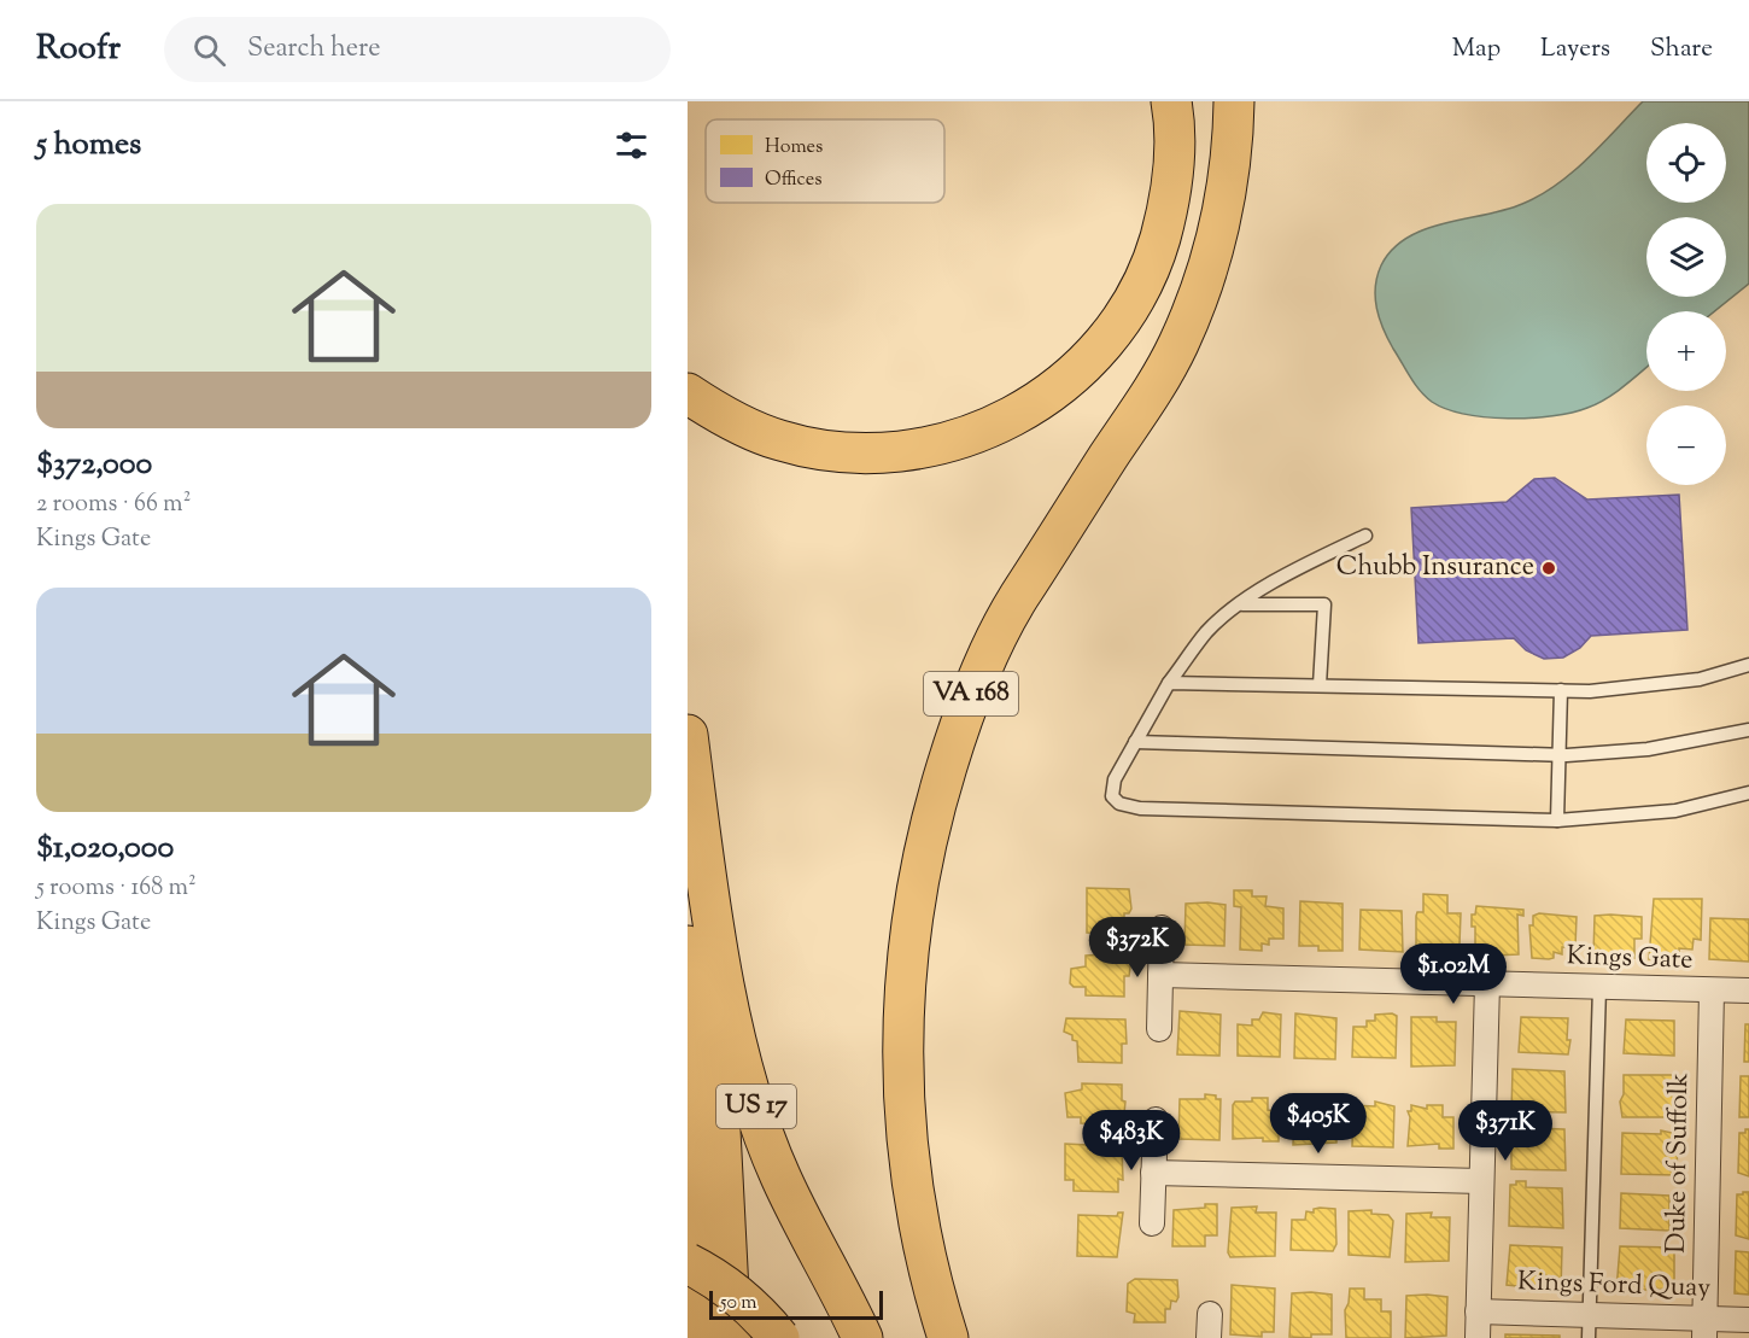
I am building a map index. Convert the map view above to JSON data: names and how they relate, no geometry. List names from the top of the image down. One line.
{"streets":{"highway":["VA 168","US 17"],"street":["Kings Gate","Duke of Suffolk","Kings Ford Quay"]},"crossings":[["Kings Gate","Duke of Suffolk"],["Duke of Suffolk","Kings Ford Quay"]],"places":["Chubb Insurance"],"legend":["Homes","Offices"],"scale_bar":"50 m","page":{"header":"Roofr","search":"Search here","nav":["Map","Layers","Share"],"heading":"5 homes","map_buttons":["+","−"],"list":[{"name":"$372,000","note":"2 rooms · 66 m² · Kings Gate"},{"name":"$1,020,000","note":"5 rooms · 168 m² · Kings Gate"}],"price":["$372K","$1.02M","$405K","$371K","$483K"],"scale":"50 m"}}
